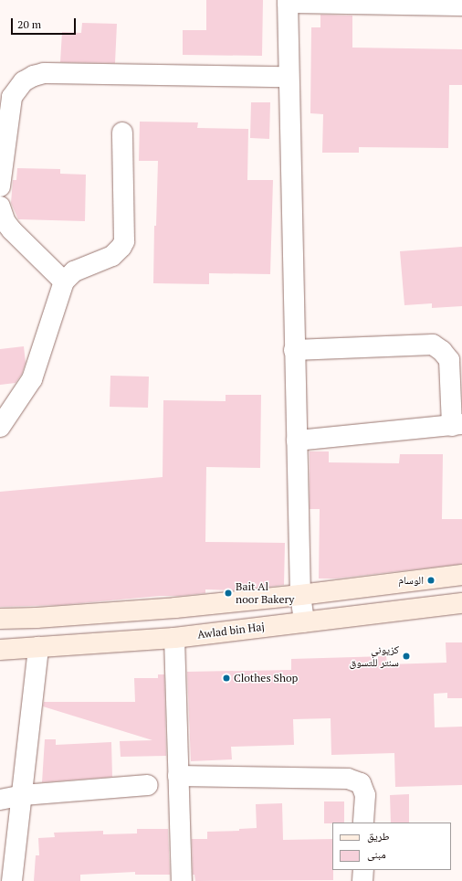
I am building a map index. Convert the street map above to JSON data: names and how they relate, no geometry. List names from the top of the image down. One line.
{"streets":{"main road":["Awlad bin Haj"]},"places":["الوسام","Bait Al noor Bakery","كزيوني سنتر للتسوق","Clothes Shop"],"legend":["طريق","مبنى"],"scale_bar":"20 m"}
